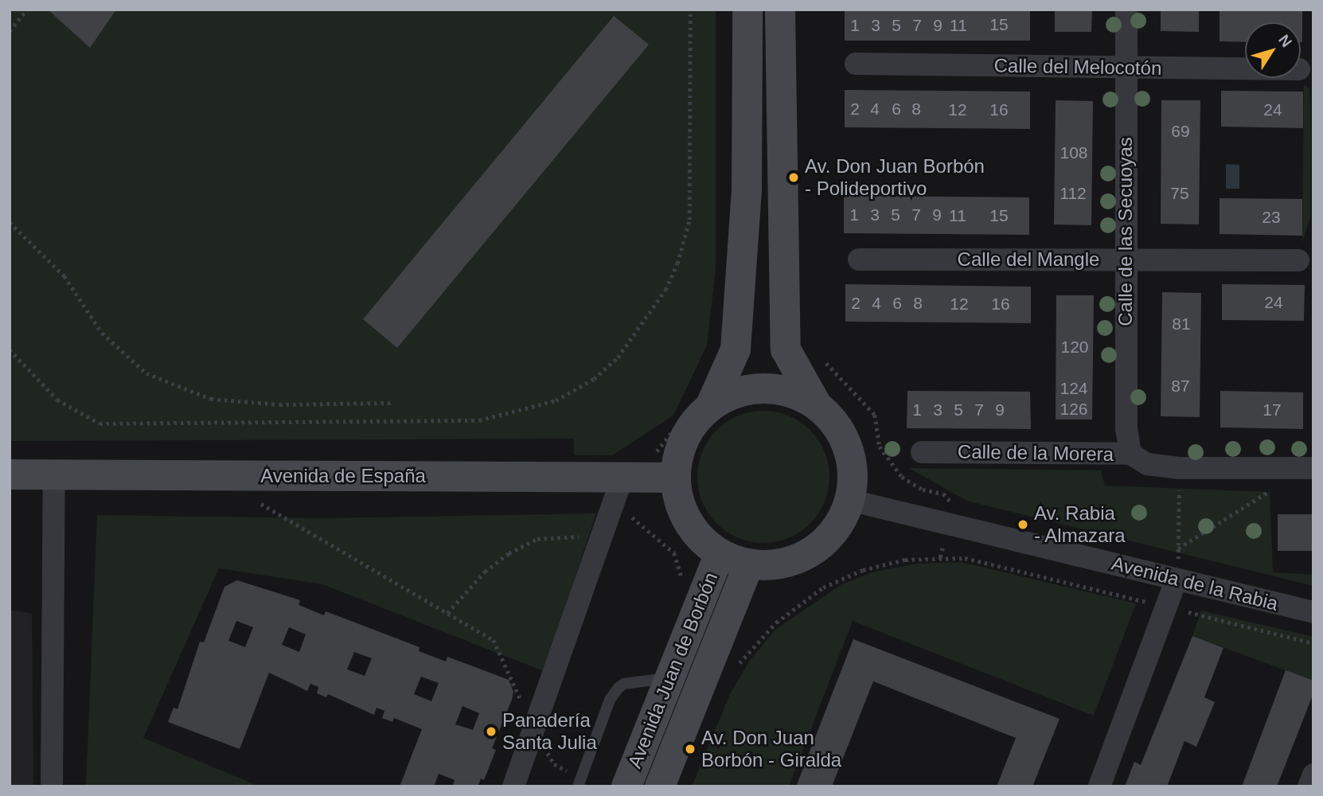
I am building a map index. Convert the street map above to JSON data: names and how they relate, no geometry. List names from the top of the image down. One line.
{"streets":{"street":["Calle del Melocotón","Calle de las Secuoyas","Calle del Mangle","Calle de la Morera","Avenida de España","Avenida de la Rabia","Avenida Juan de Borbón"]},"crossings":[["Calle del Melocotón","Calle de las Secuoyas"],["Calle de las Secuoyas","Calle del Mangle"],["Calle de las Secuoyas","Calle de la Morera"],["Avenida de España","Avenida de la Rabia"],["Avenida de España","Avenida Juan de Borbón"],["Avenida de la Rabia","Avenida Juan de Borbón"]],"places":["Av. Don Juan Borbón - Polideportivo","Av. Rabia - Almazara","Panadería Santa Julia","Av. Don Juan Borbón - Giralda"],"house_numbers":["15","1","3","5","7","9","11","2","4","6","8","12","16","24","69","108","112","75","1","3","5","7","9","11","15","23","24","2","4","6","8","12","16","81","120","87","124","126","1","3","5","7","9","17"],"north":"top right"}
